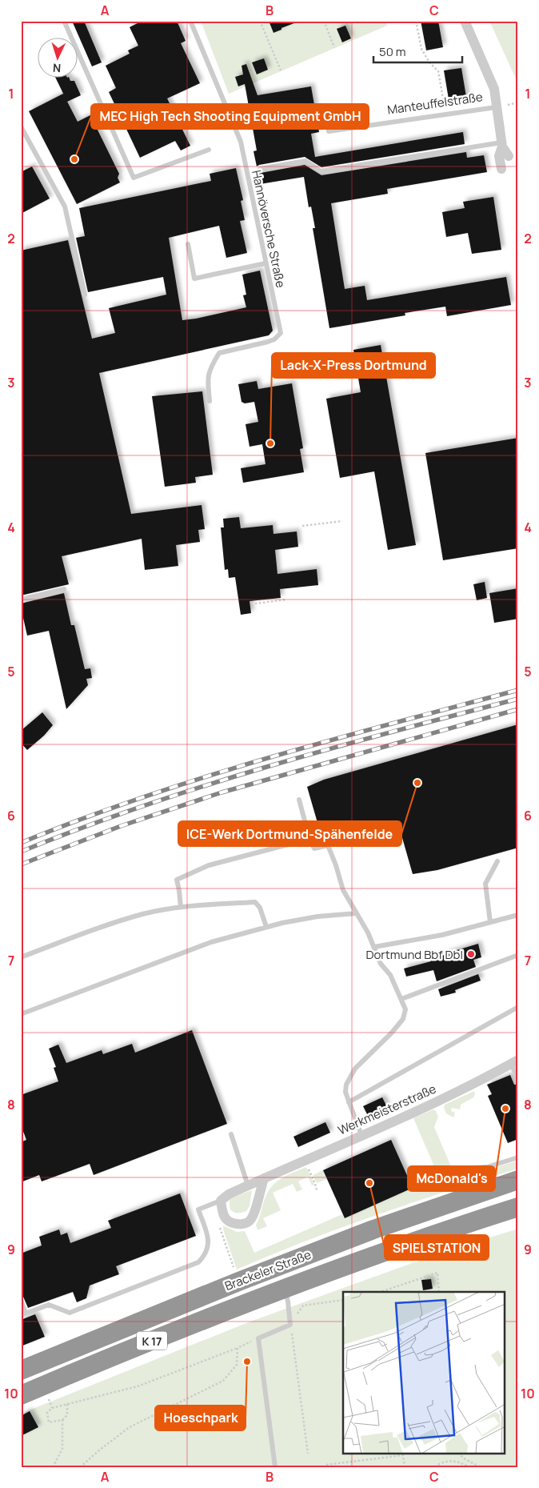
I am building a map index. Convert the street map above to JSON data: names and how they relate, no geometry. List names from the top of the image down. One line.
{"streets":{"highway":["Brackeler Straße","K 17"],"street":["Manteuffelstraße","Werkmeisterstraße"],"lane":["Hannöversche Straße"]},"places":["MEC High Tech Shooting Equipment GmbH","Lack-X-Press Dortmund","ICE-Werk Dortmund-Spähenfelde","Dortmund Bbf Dbl","McDonald's","SPIELSTATION","Hoeschpark"],"scale_bar":"50 m","north":"bottom","grid":{"columns":["A","B","C"],"rows":["1","2","3","4","5","6","7","8","9","10"]}}
